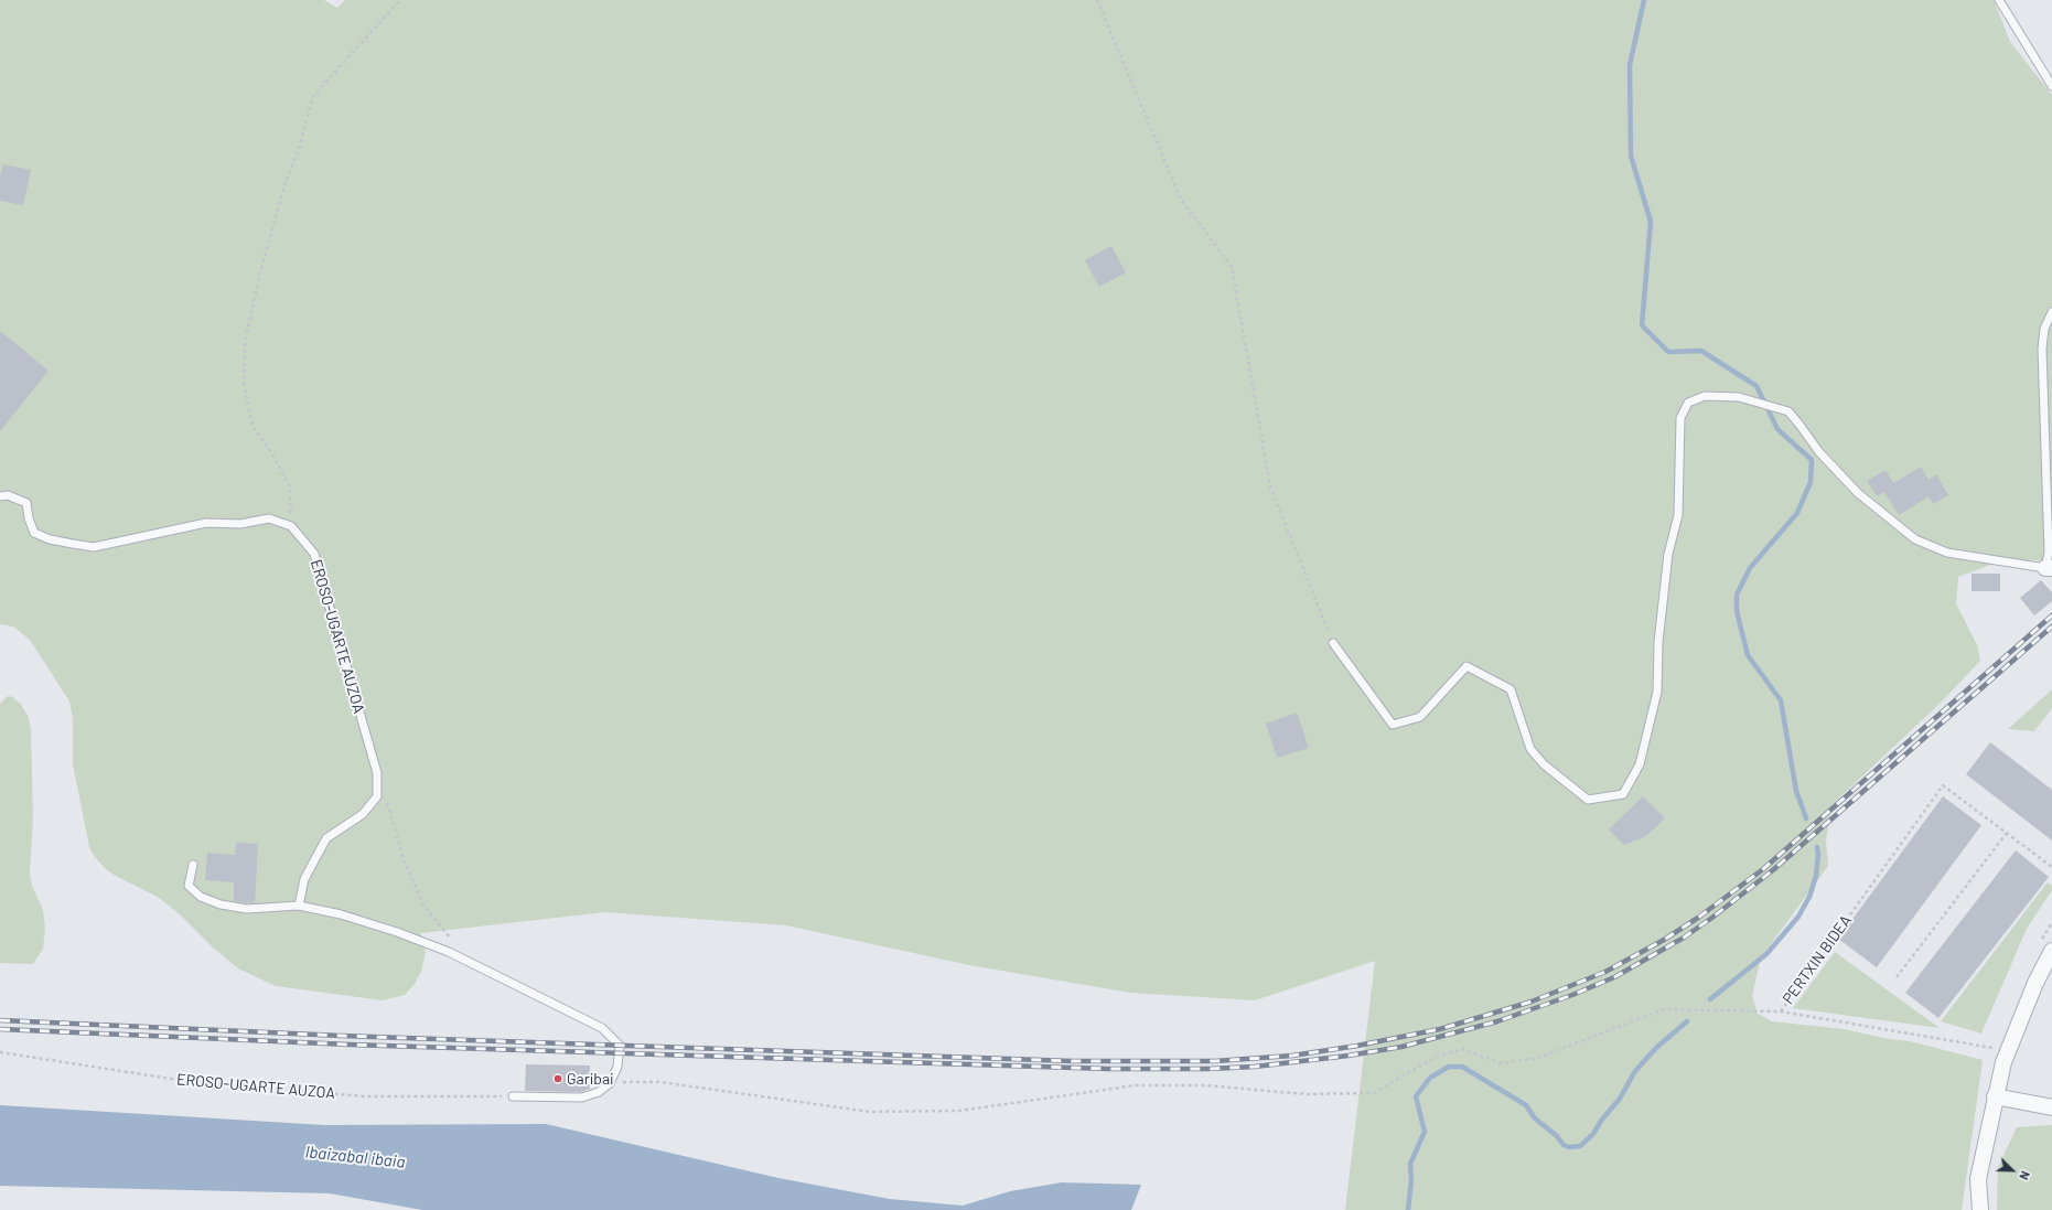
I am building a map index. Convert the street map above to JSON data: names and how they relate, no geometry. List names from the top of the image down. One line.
{"streets":{"lane":["EROSO-UGARTE AUZOA"],"path":["PERTXIN BIDEA"]},"water":["Ibaizabal ibaia"],"places":["Garibai"],"north":"bottom right"}
